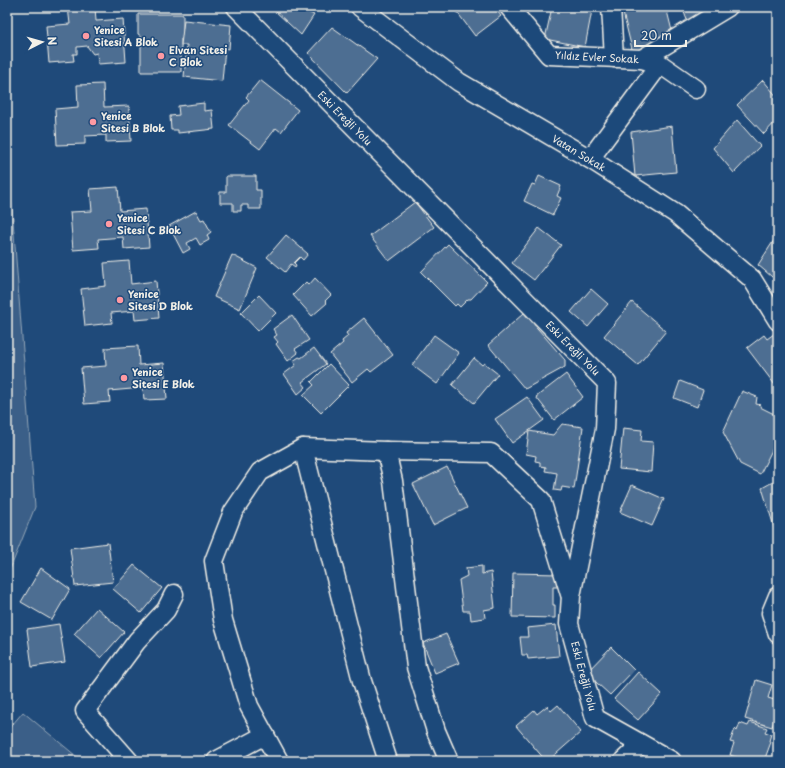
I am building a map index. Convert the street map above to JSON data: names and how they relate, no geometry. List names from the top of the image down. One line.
{"streets":{"street":["Yıldız Evler Sokak","Eski Ereğli Yolu","Vatan Sokak"]},"places":["Yenice Sitesi A Blok","Elvan Sitesi C Blok","Yenice Sitesi B Blok","Yenice Sitesi C Blok","Yenice Sitesi D Blok","Yenice Sitesi E Blok"],"scale_bar":"20 m","north":"right"}
